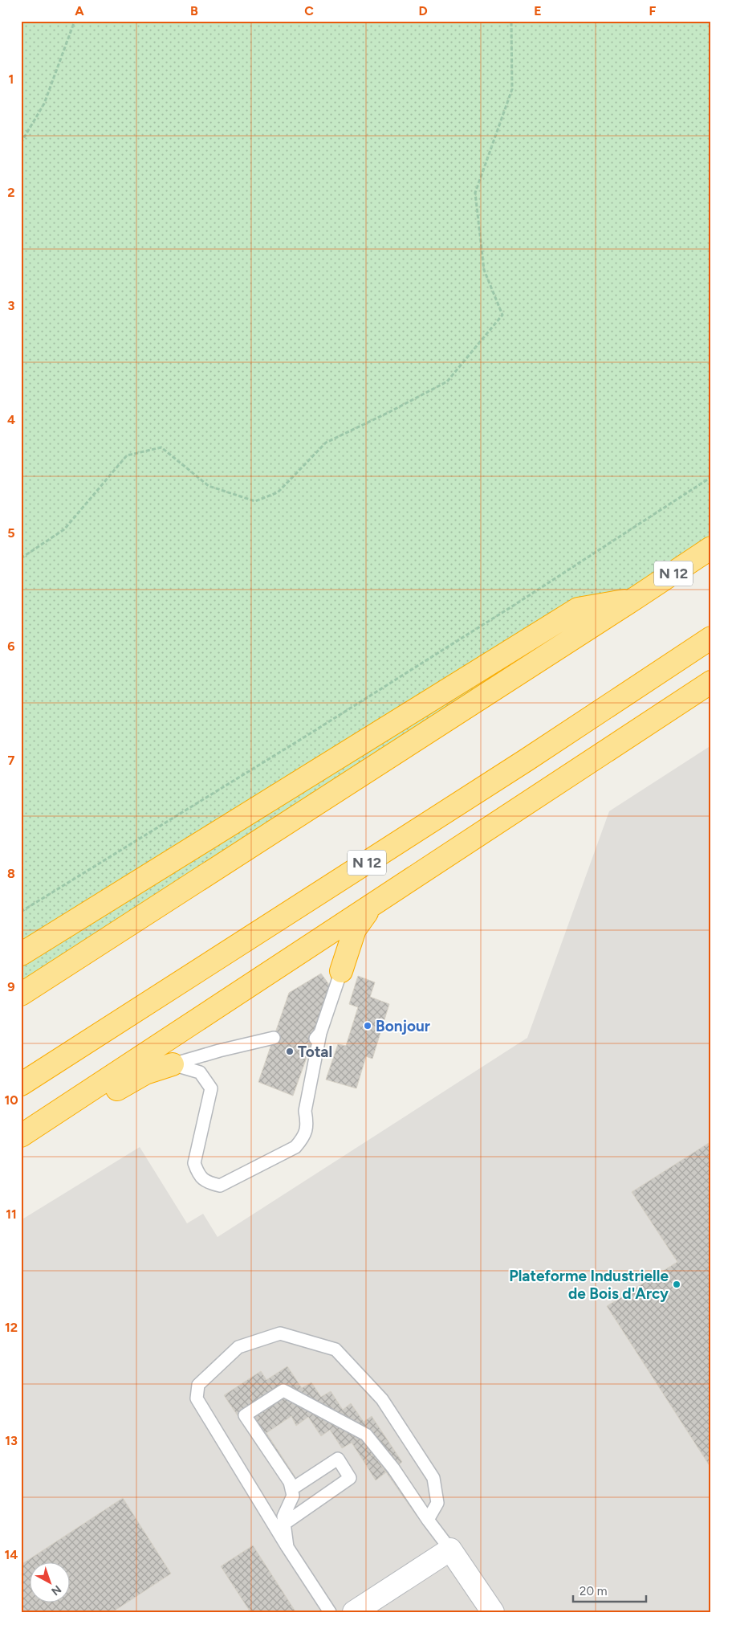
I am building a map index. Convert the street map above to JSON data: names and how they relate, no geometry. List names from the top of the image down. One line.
{"streets":{"highway":["N 12"]},"places":["Bonjour","Total","Plateforme Industrielle de Bois d'Arcy"],"scale_bar":"20 m","north":"bottom right","grid":{"columns":["A","B","C","D","E","F"],"rows":["1","2","3","4","5","6","7","8","9","10","11","12","13","14"]}}
